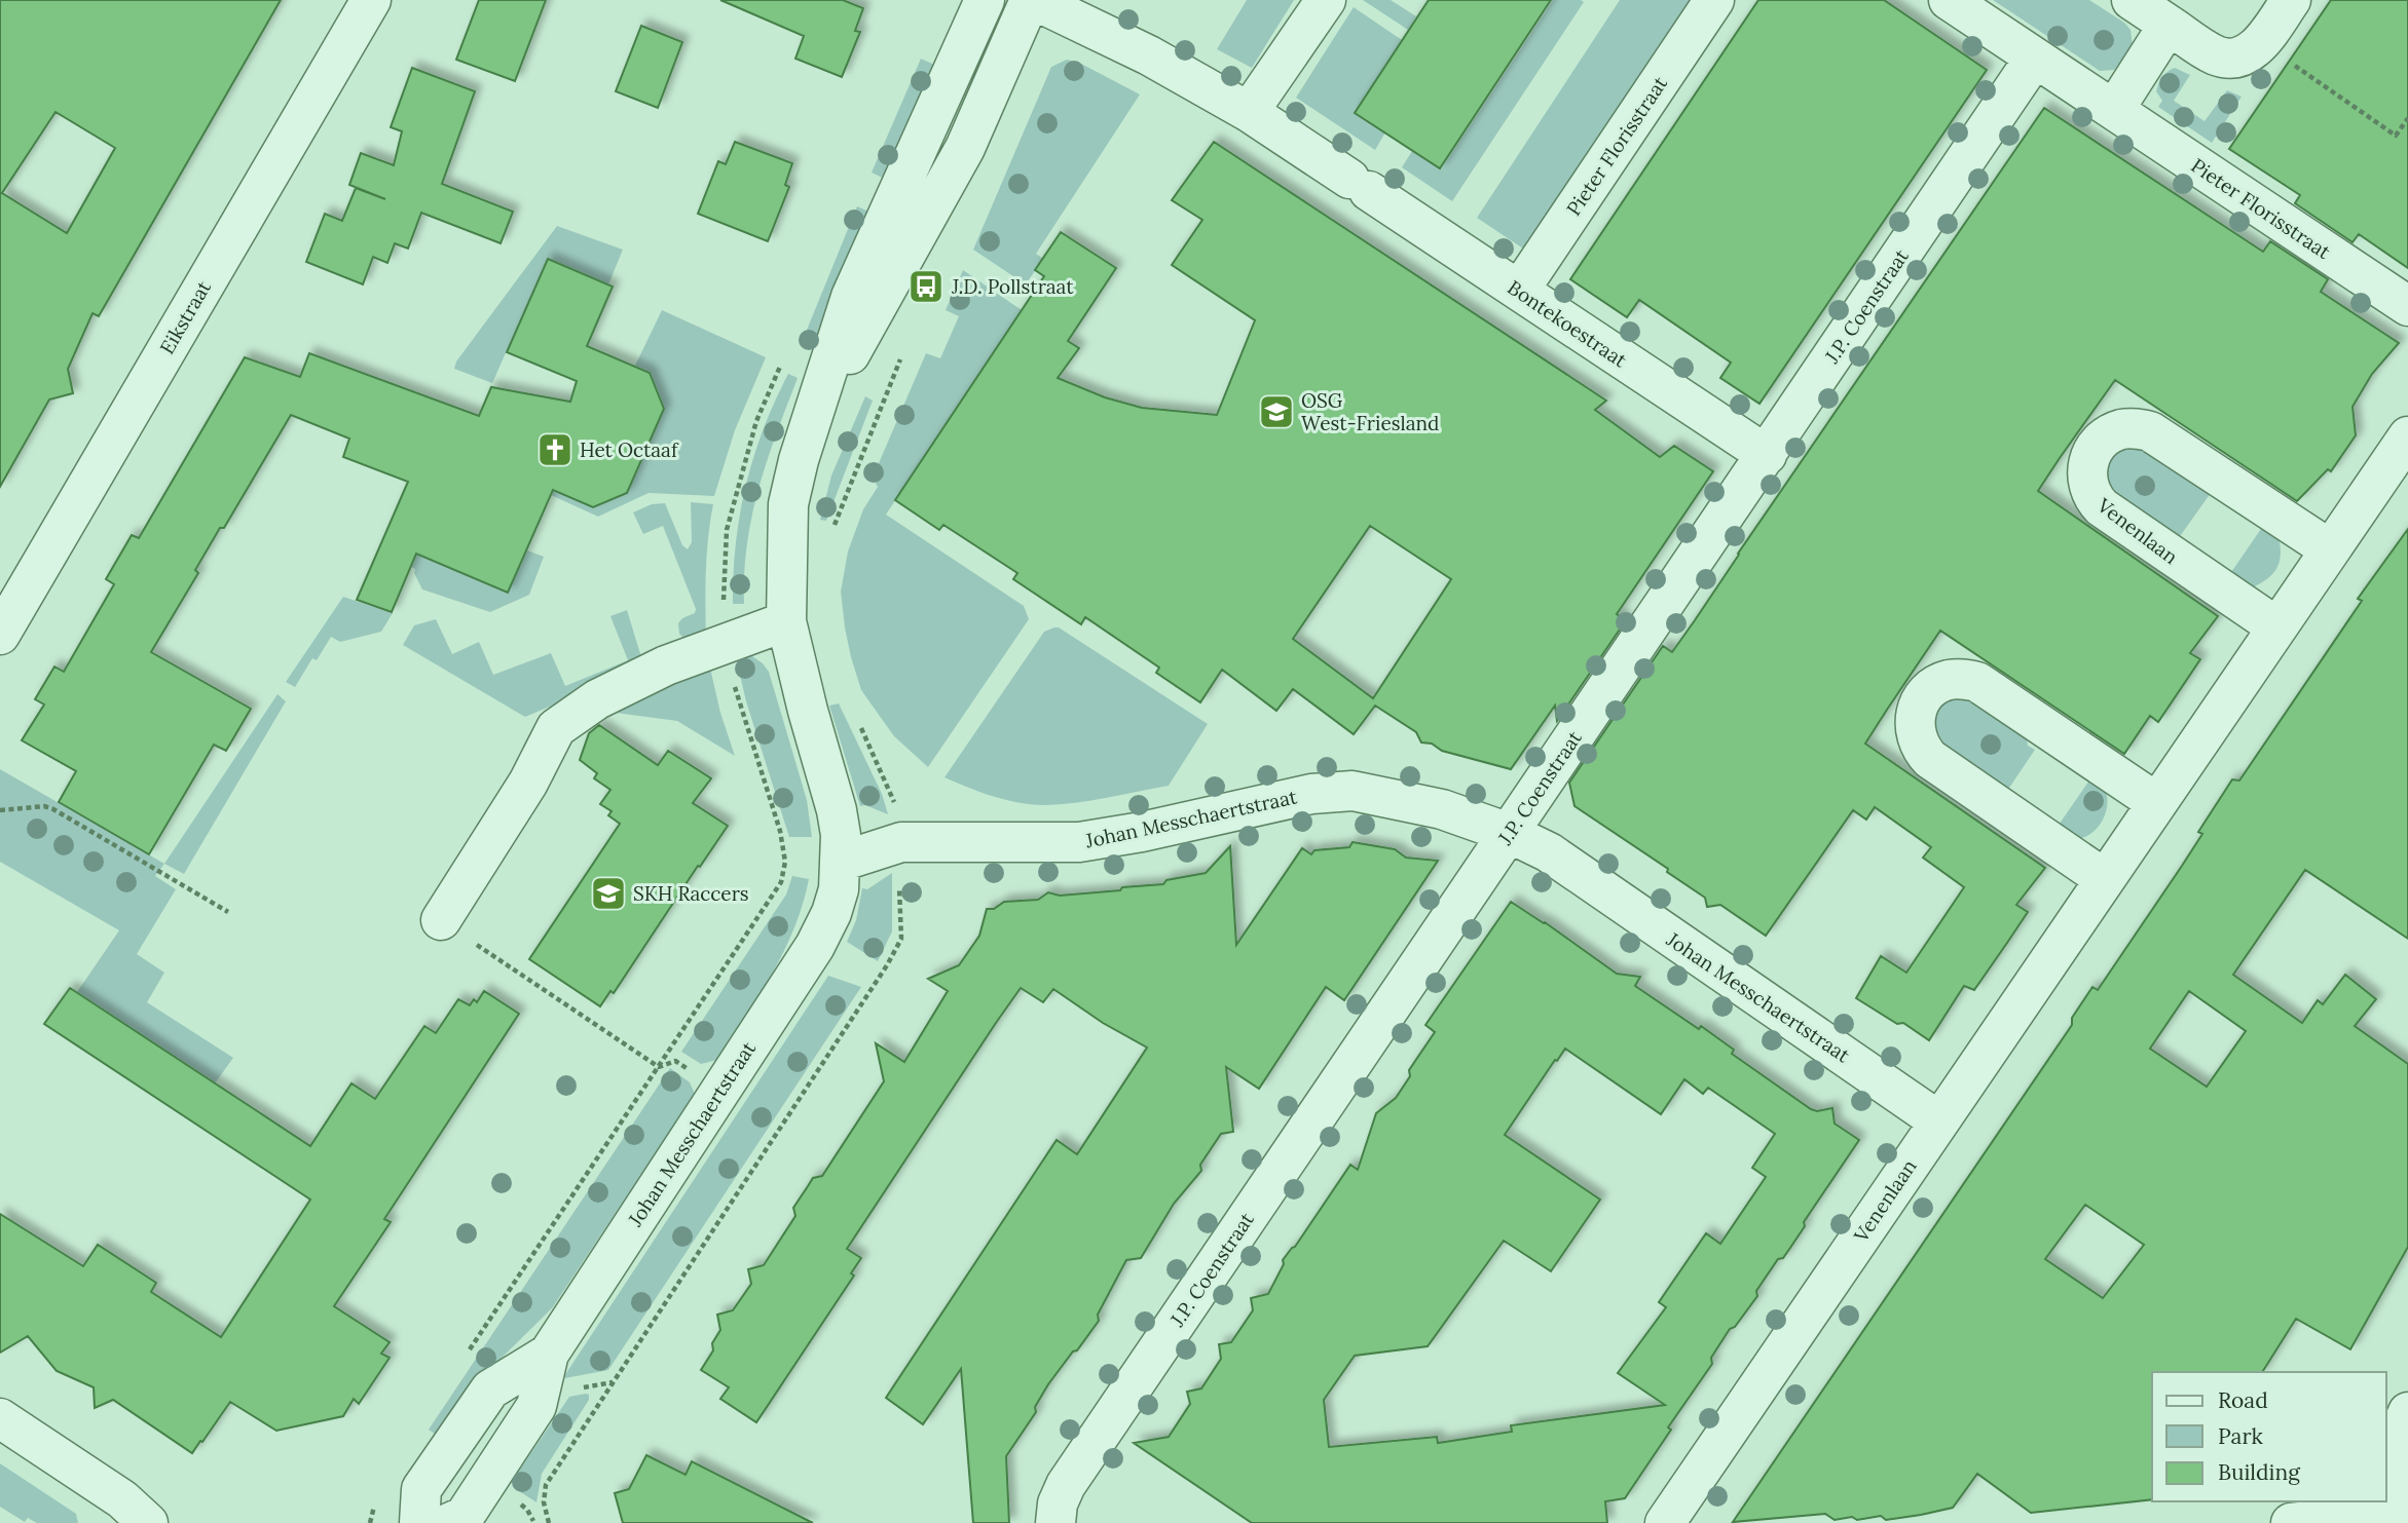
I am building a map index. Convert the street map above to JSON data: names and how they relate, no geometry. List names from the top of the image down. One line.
{"streets":{"street":["Pieter Florisstraat","J.P. Coenstraat","Eikstraat","Bontekoestraat","Venenlaan","Johan Messchaertstraat"]},"crossings":[["Pieter Florisstraat","J.P. Coenstraat"],["Pieter Florisstraat","Bontekoestraat"],["J.P. Coenstraat","Bontekoestraat"],["J.P. Coenstraat","Johan Messchaertstraat"],["Venenlaan","Johan Messchaertstraat"]],"places":{"bus stop":["J.D. Pollstraat"],"school or university":["OSG West-Friesland","SKH Raccers"],"church":["Het Octaaf"]},"legend":["Road","Park","Building"]}
